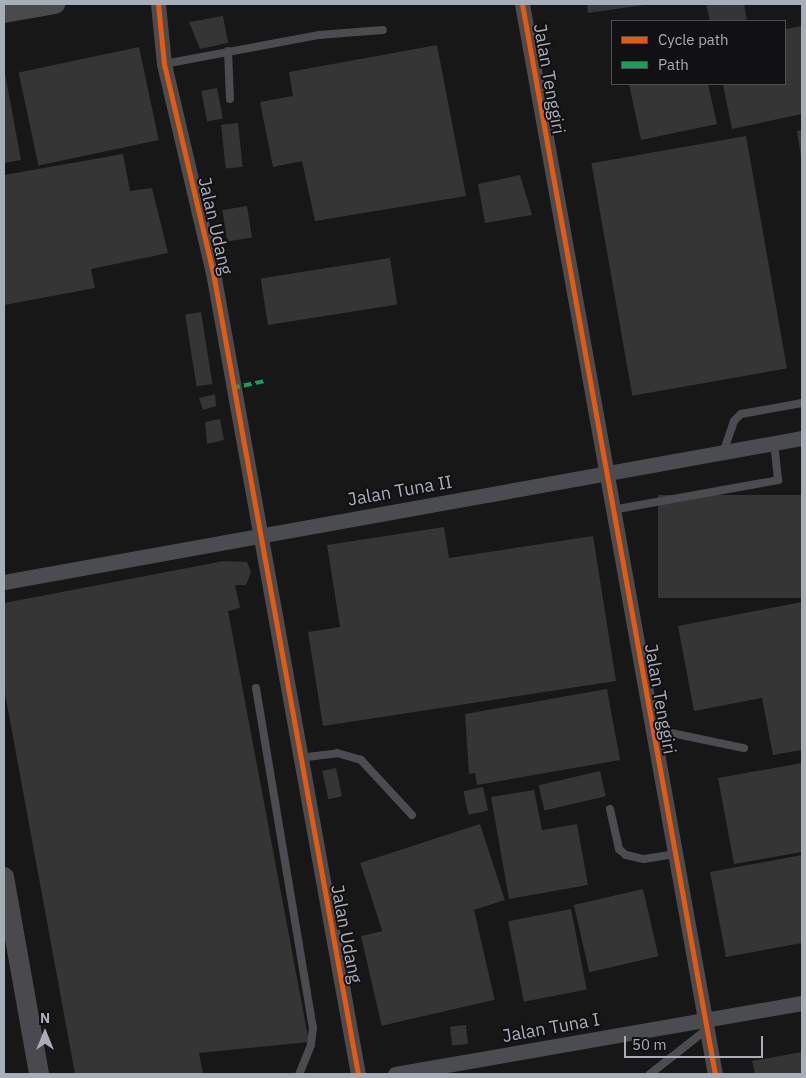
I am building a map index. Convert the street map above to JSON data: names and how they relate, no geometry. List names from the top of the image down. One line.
{"streets":{"street":["Jalan Tenggiri","Jalan Udang","Jalan Tuna II","Jalan Tuna I"]},"crossings":[["Jalan Tenggiri","Jalan Tuna II"],["Jalan Tenggiri","Jalan Tuna I"],["Jalan Udang","Jalan Tuna II"]],"legend":["Cycle path","Path"],"scale_bar":"50 m","north":"top"}
